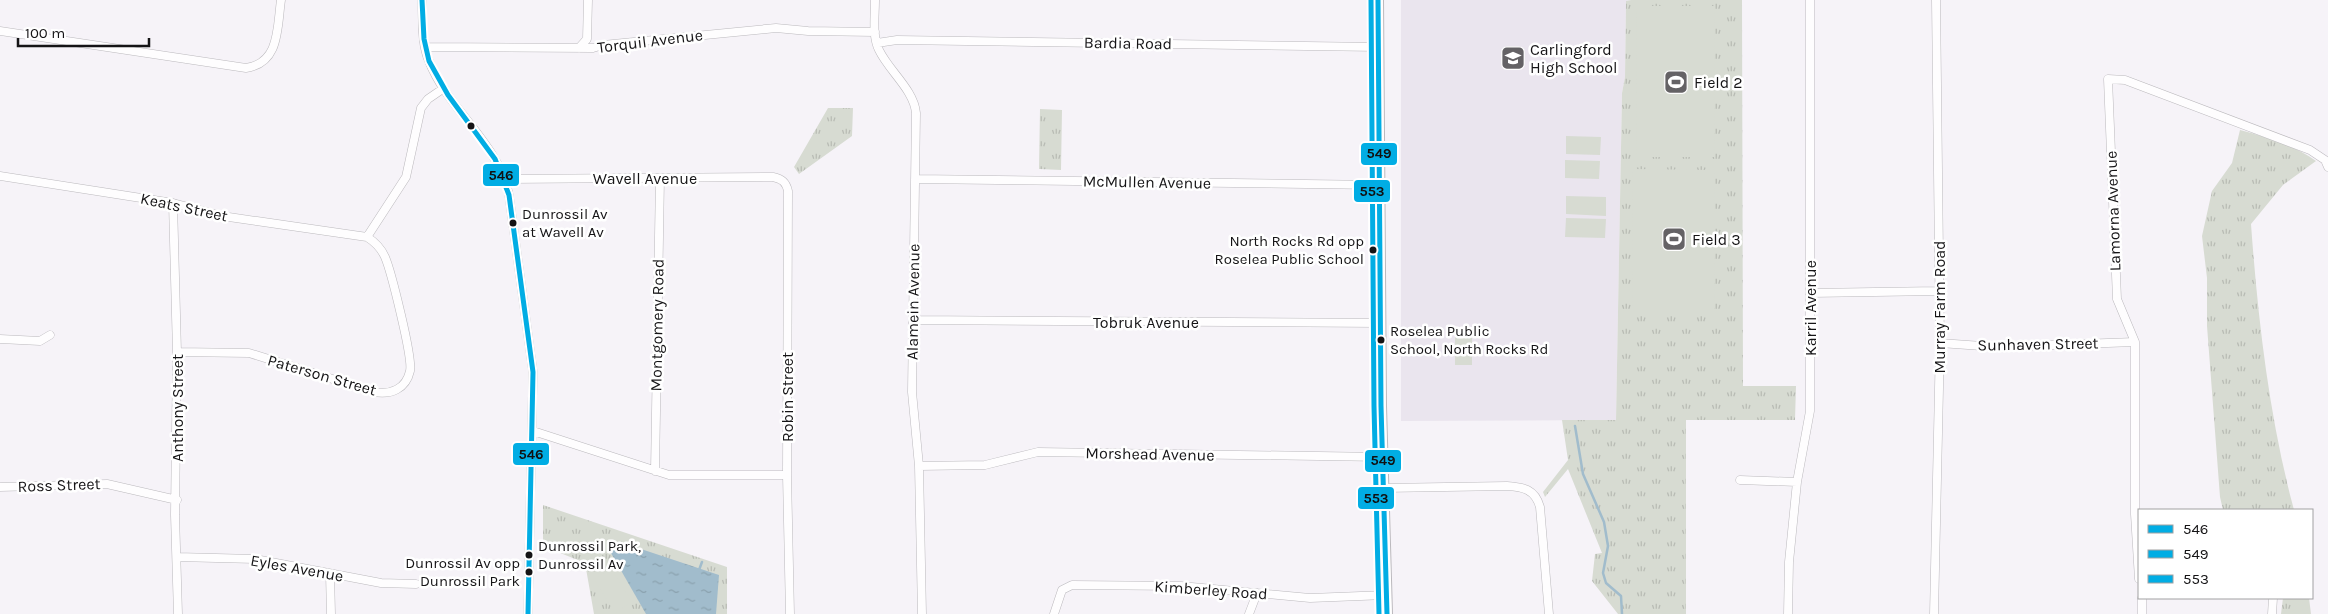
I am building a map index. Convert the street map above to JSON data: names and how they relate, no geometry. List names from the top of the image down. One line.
{"streets":{"street":["Torquil Avenue","Bardia Road","Wavell Avenue","McMullen Avenue","Keats Street","Lamorna Avenue","Alamein Avenue","Murray Farm Road","Karril Avenue","Tobruk Avenue","Montgomery Road","Sunhaven Street","Paterson Street","Robin Street","Anthony Street","Morshead Avenue","Ross Street","Eyles Avenue","Kimberley Road"]},"crossings":[["Torquil Avenue","Alamein Avenue"],["Bardia Road","Alamein Avenue"],["Wavell Avenue","Montgomery Road"],["Wavell Avenue","Robin Street"],["McMullen Avenue","Alamein Avenue"],["Keats Street","Paterson Street"],["Keats Street","Anthony Street"],["Lamorna Avenue","Sunhaven Street"],["Alamein Avenue","Tobruk Avenue"],["Alamein Avenue","Morshead Avenue"],["Murray Farm Road","Sunhaven Street"],["Paterson Street","Anthony Street"],["Anthony Street","Ross Street"],["Anthony Street","Eyles Avenue"]],"places":{"school or university":["Carlingford High School"],"sports":["Field 2","Field 3"],"other":["Dunrossil Av at Wavell Av","North Rocks Rd opp Roselea Public School","Roselea Public School, North Rocks Rd","Dunrossil Park, Dunrossil Av","Dunrossil Av opp Dunrossil Park"]},"lines":["transit line 546","transit line 549","transit line 553"],"legend":["546","549","553"],"scale_bar":"100 m"}
